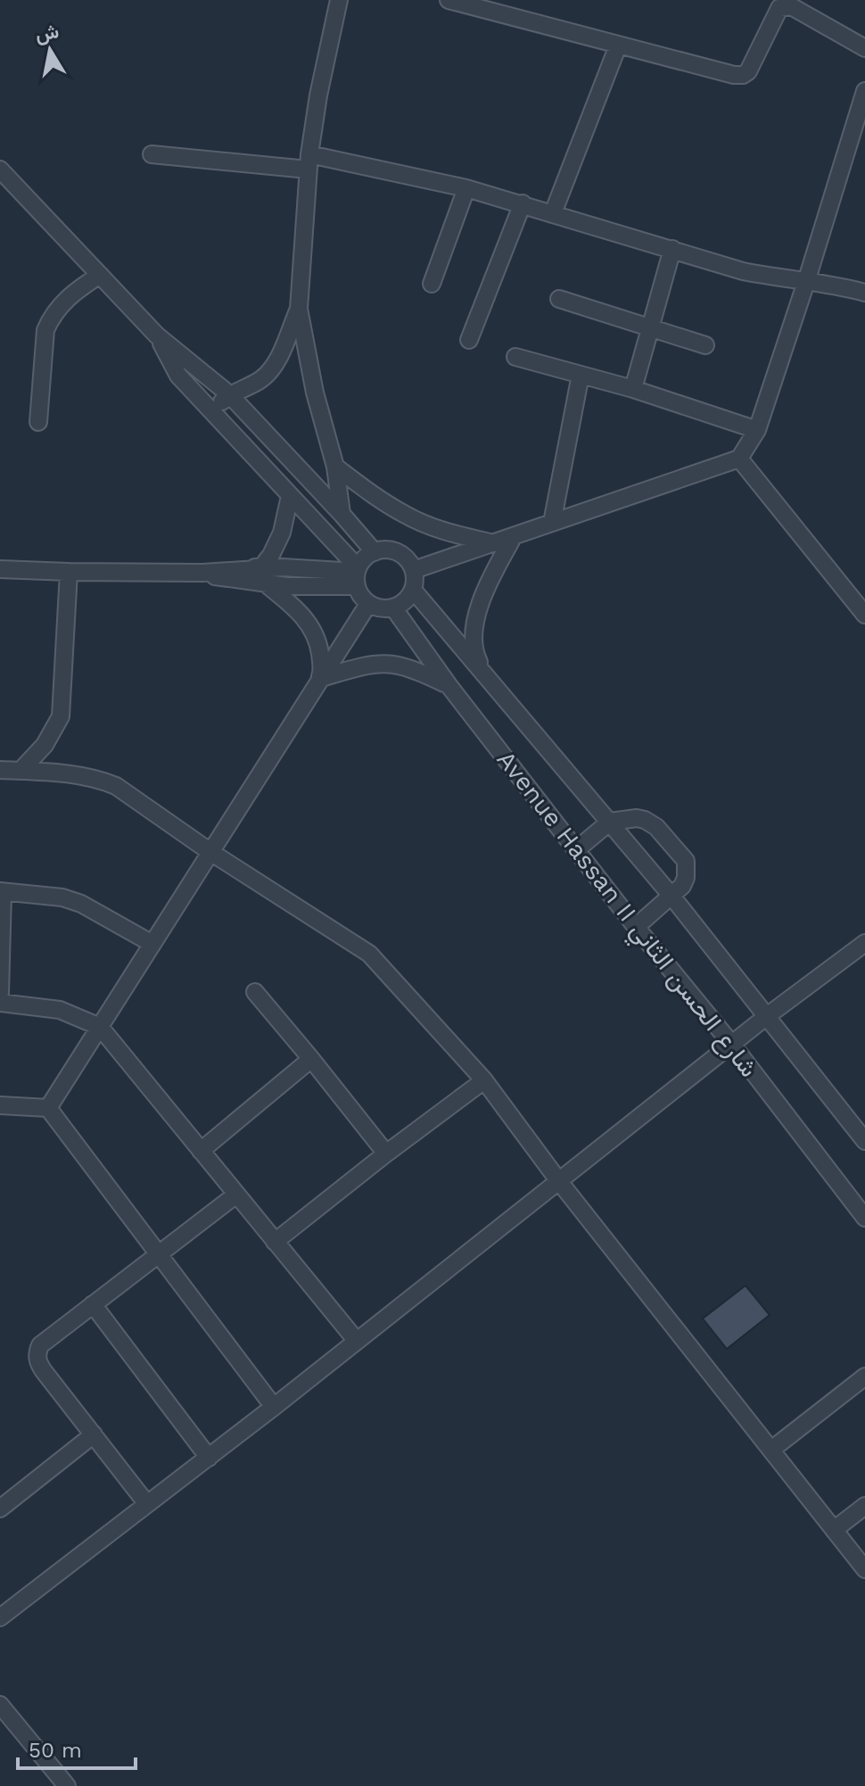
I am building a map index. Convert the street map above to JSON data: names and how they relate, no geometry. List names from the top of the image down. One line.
{"streets":{"street":["Avenue Hassan II شارع الحسن الثاني"]},"scale_bar":"50 m","north":"top"}
